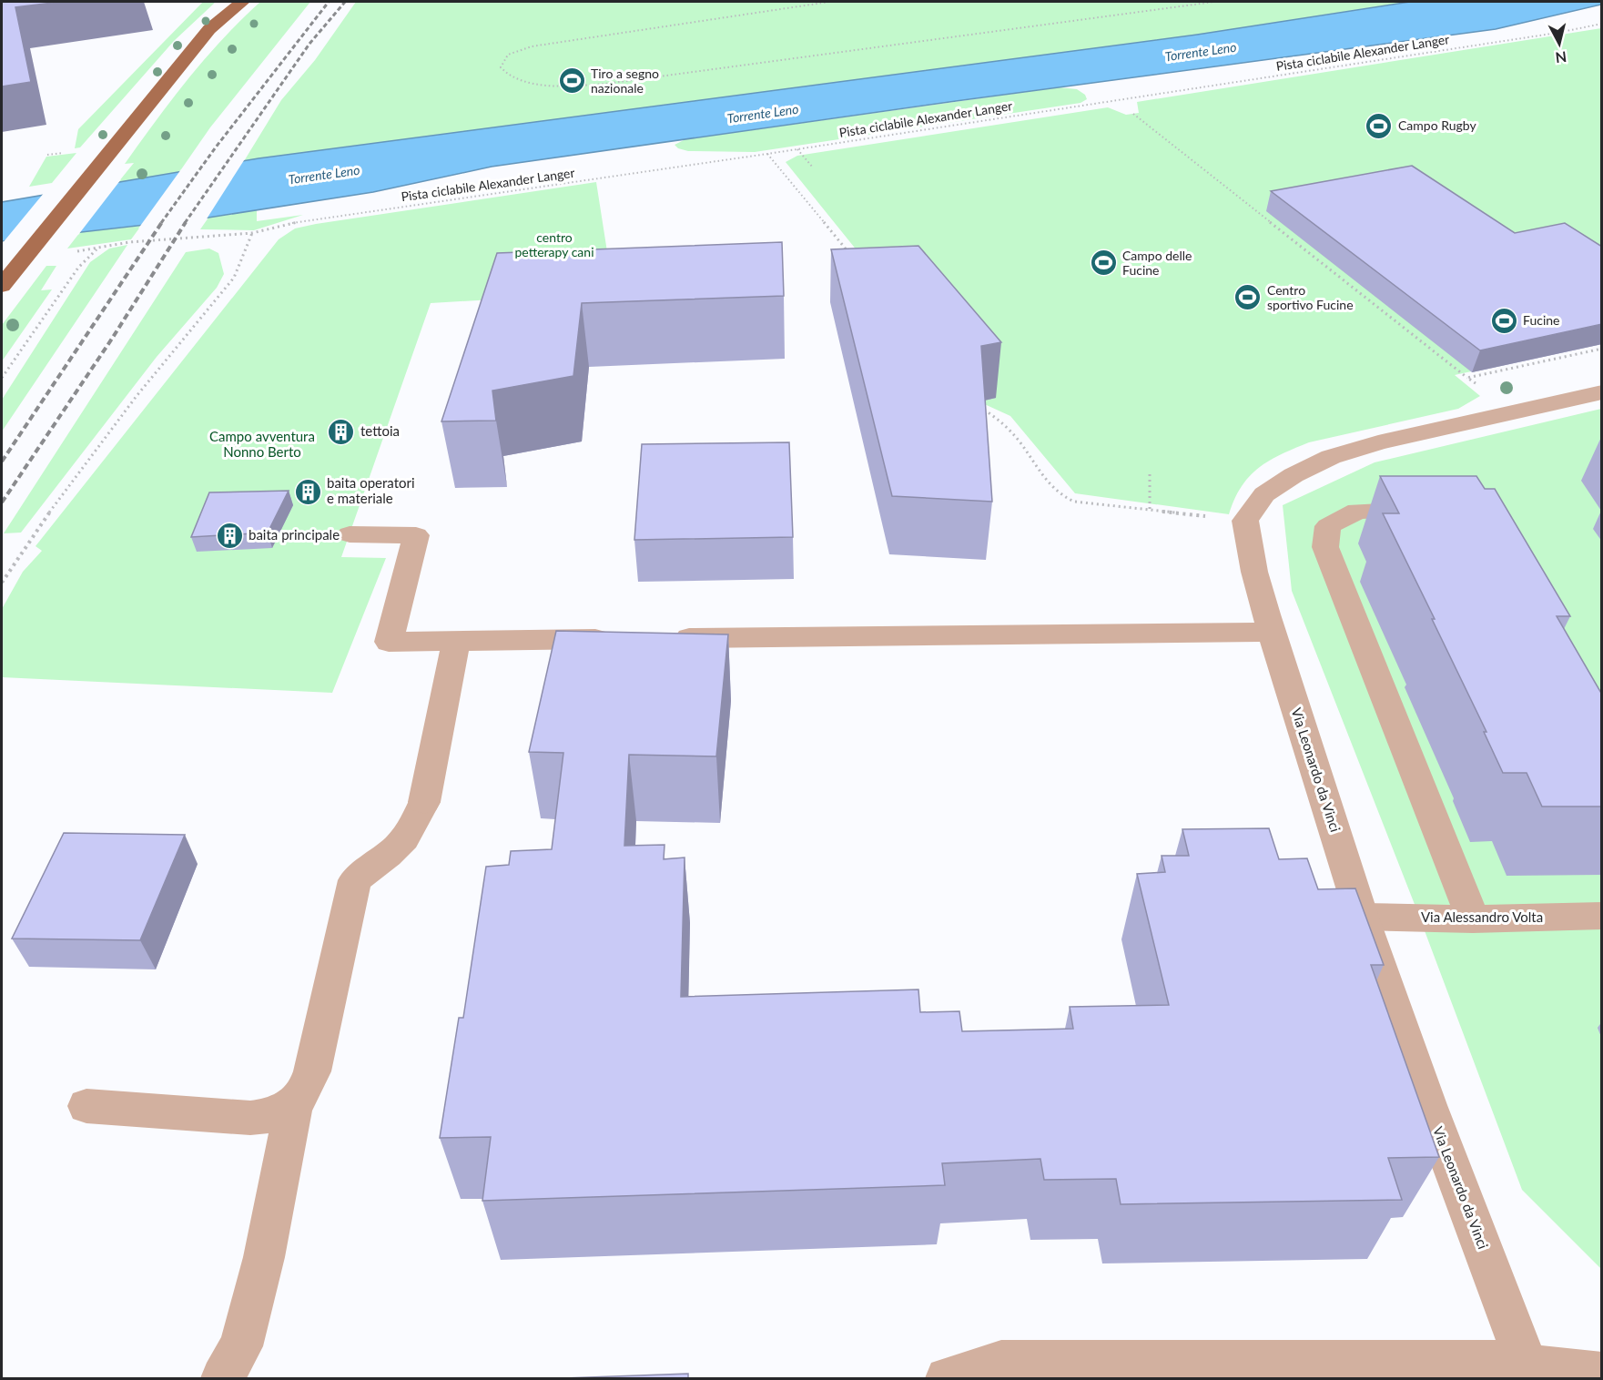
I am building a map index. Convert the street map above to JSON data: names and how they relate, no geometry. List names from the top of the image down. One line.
{"streets":{"street":["Via Leonardo da Vinci","Via Alessandro Volta"],"path":["Pista ciclabile Alexander Langer"]},"crossings":[["Via Leonardo da Vinci","Via Alessandro Volta"]],"water":["Torrente Leno"],"parks":["centro petterapy cani","Campo avventura Nonno Berto"],"places":{"sports":["Tiro a segno nazionale","Campo Rugby","Campo delle Fucine","Centro sportivo Fucine","Fucine"],"building":["tettoia","baita operatori e materiale","baita principale"]},"north":"bottom"}
